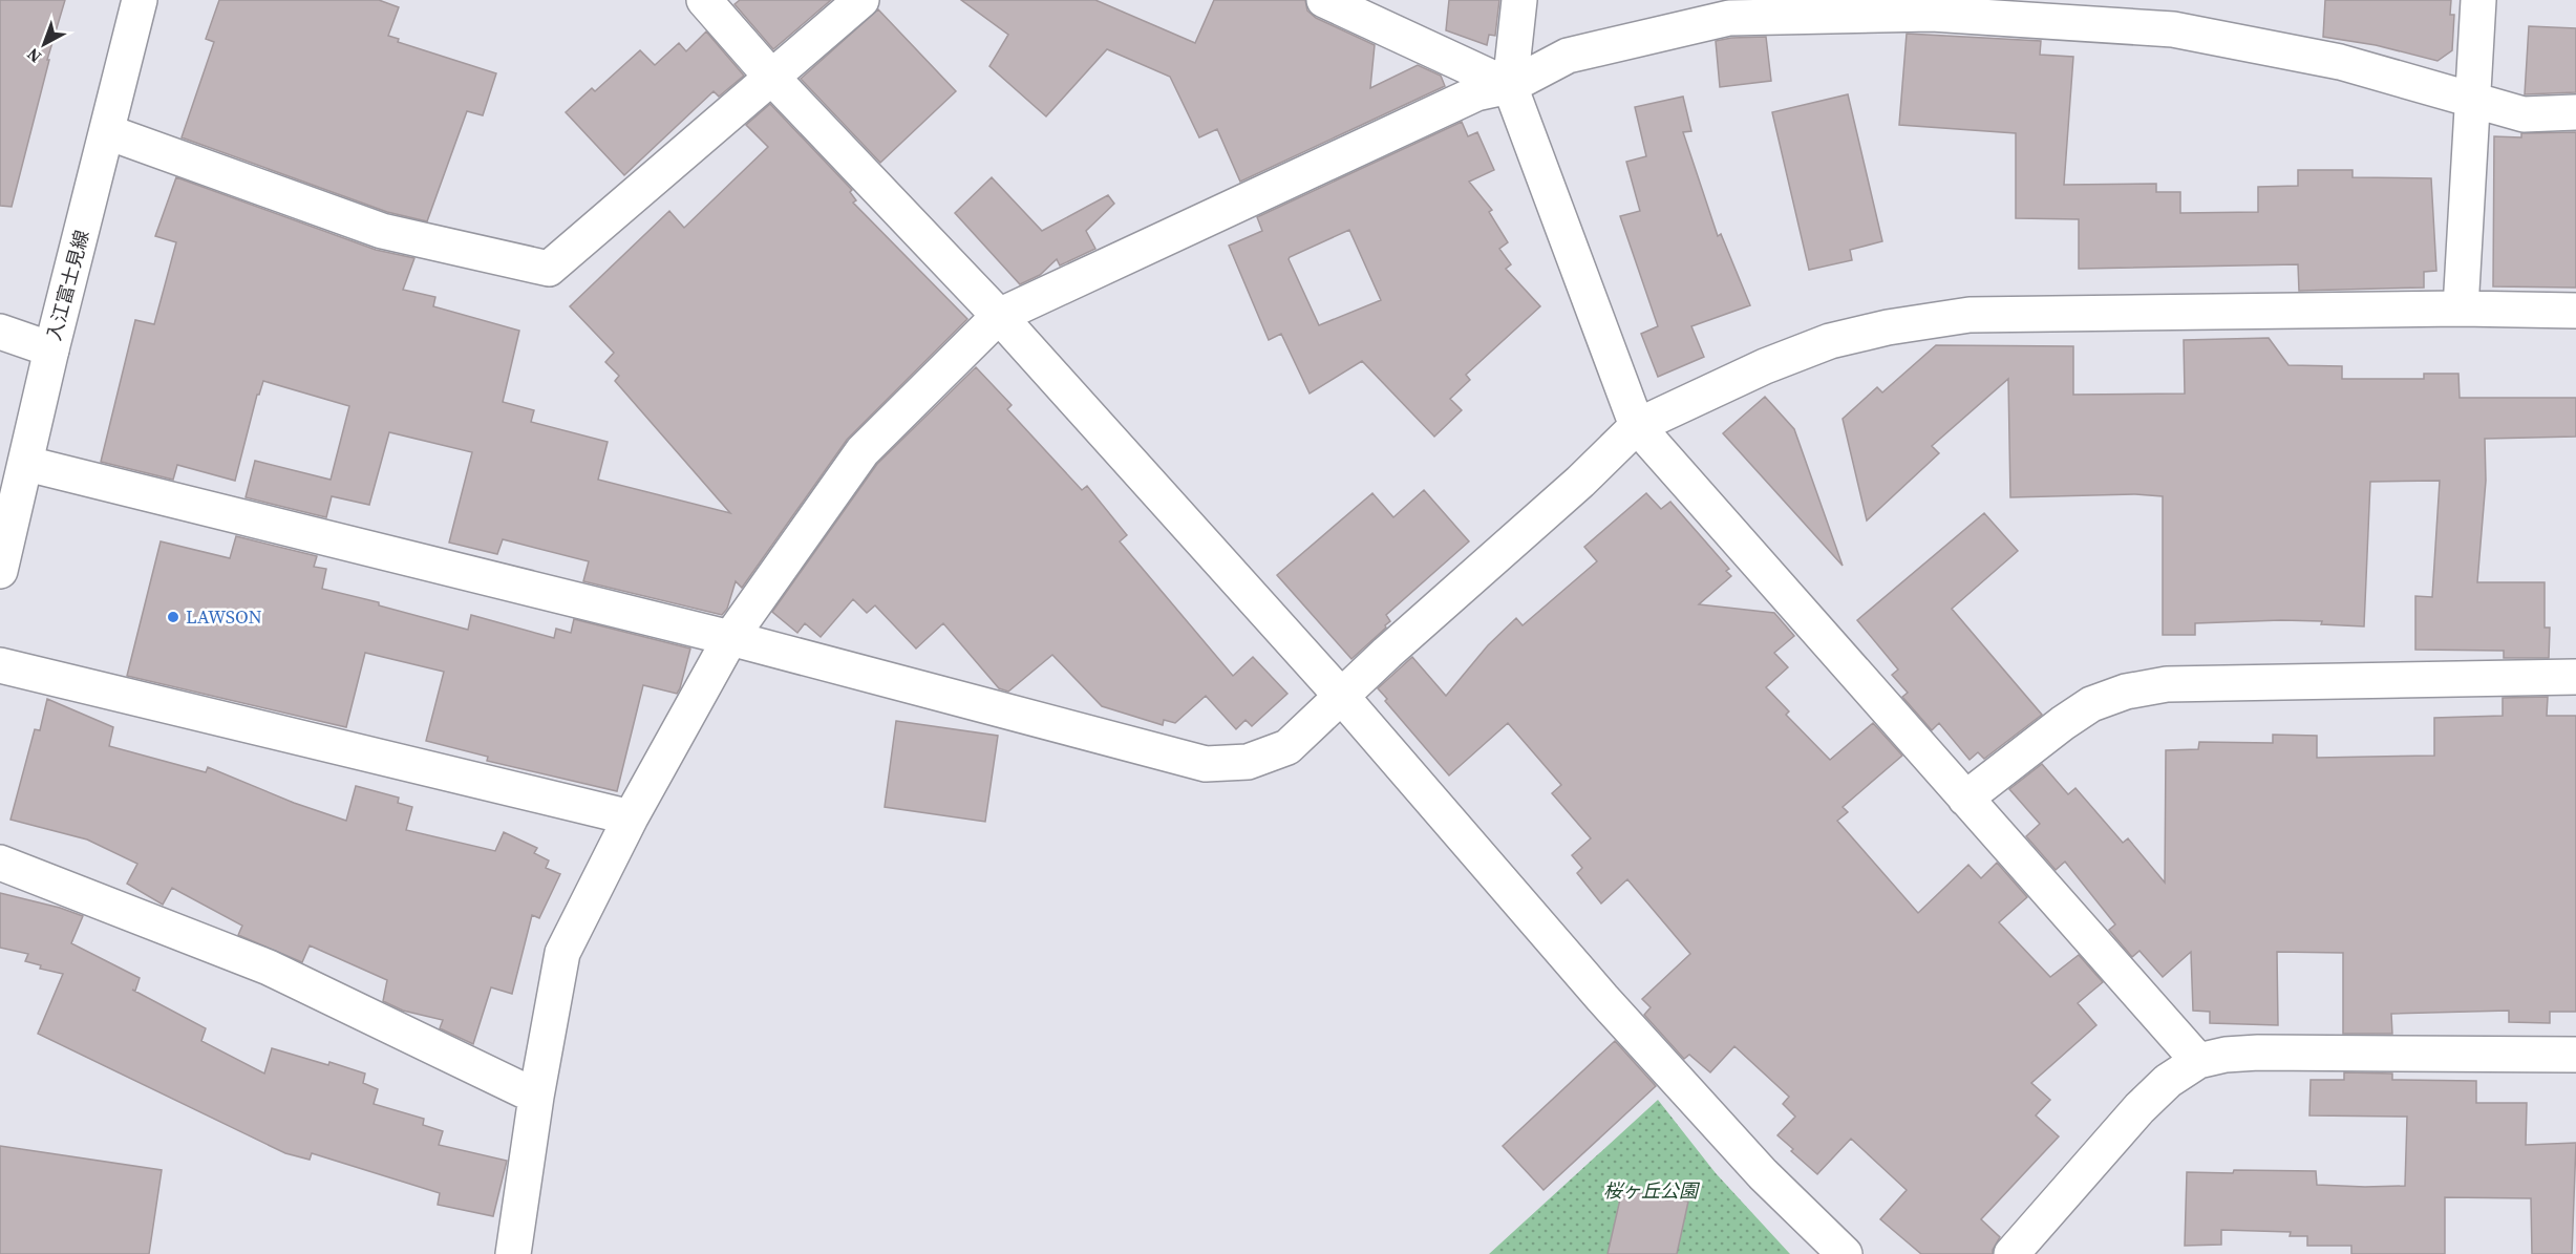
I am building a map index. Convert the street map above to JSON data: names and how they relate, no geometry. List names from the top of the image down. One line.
{"streets":{"street":["入江富士見線"]},"parks":["桜ヶ丘公園"],"places":["LAWSON"],"north":"bottom left"}
